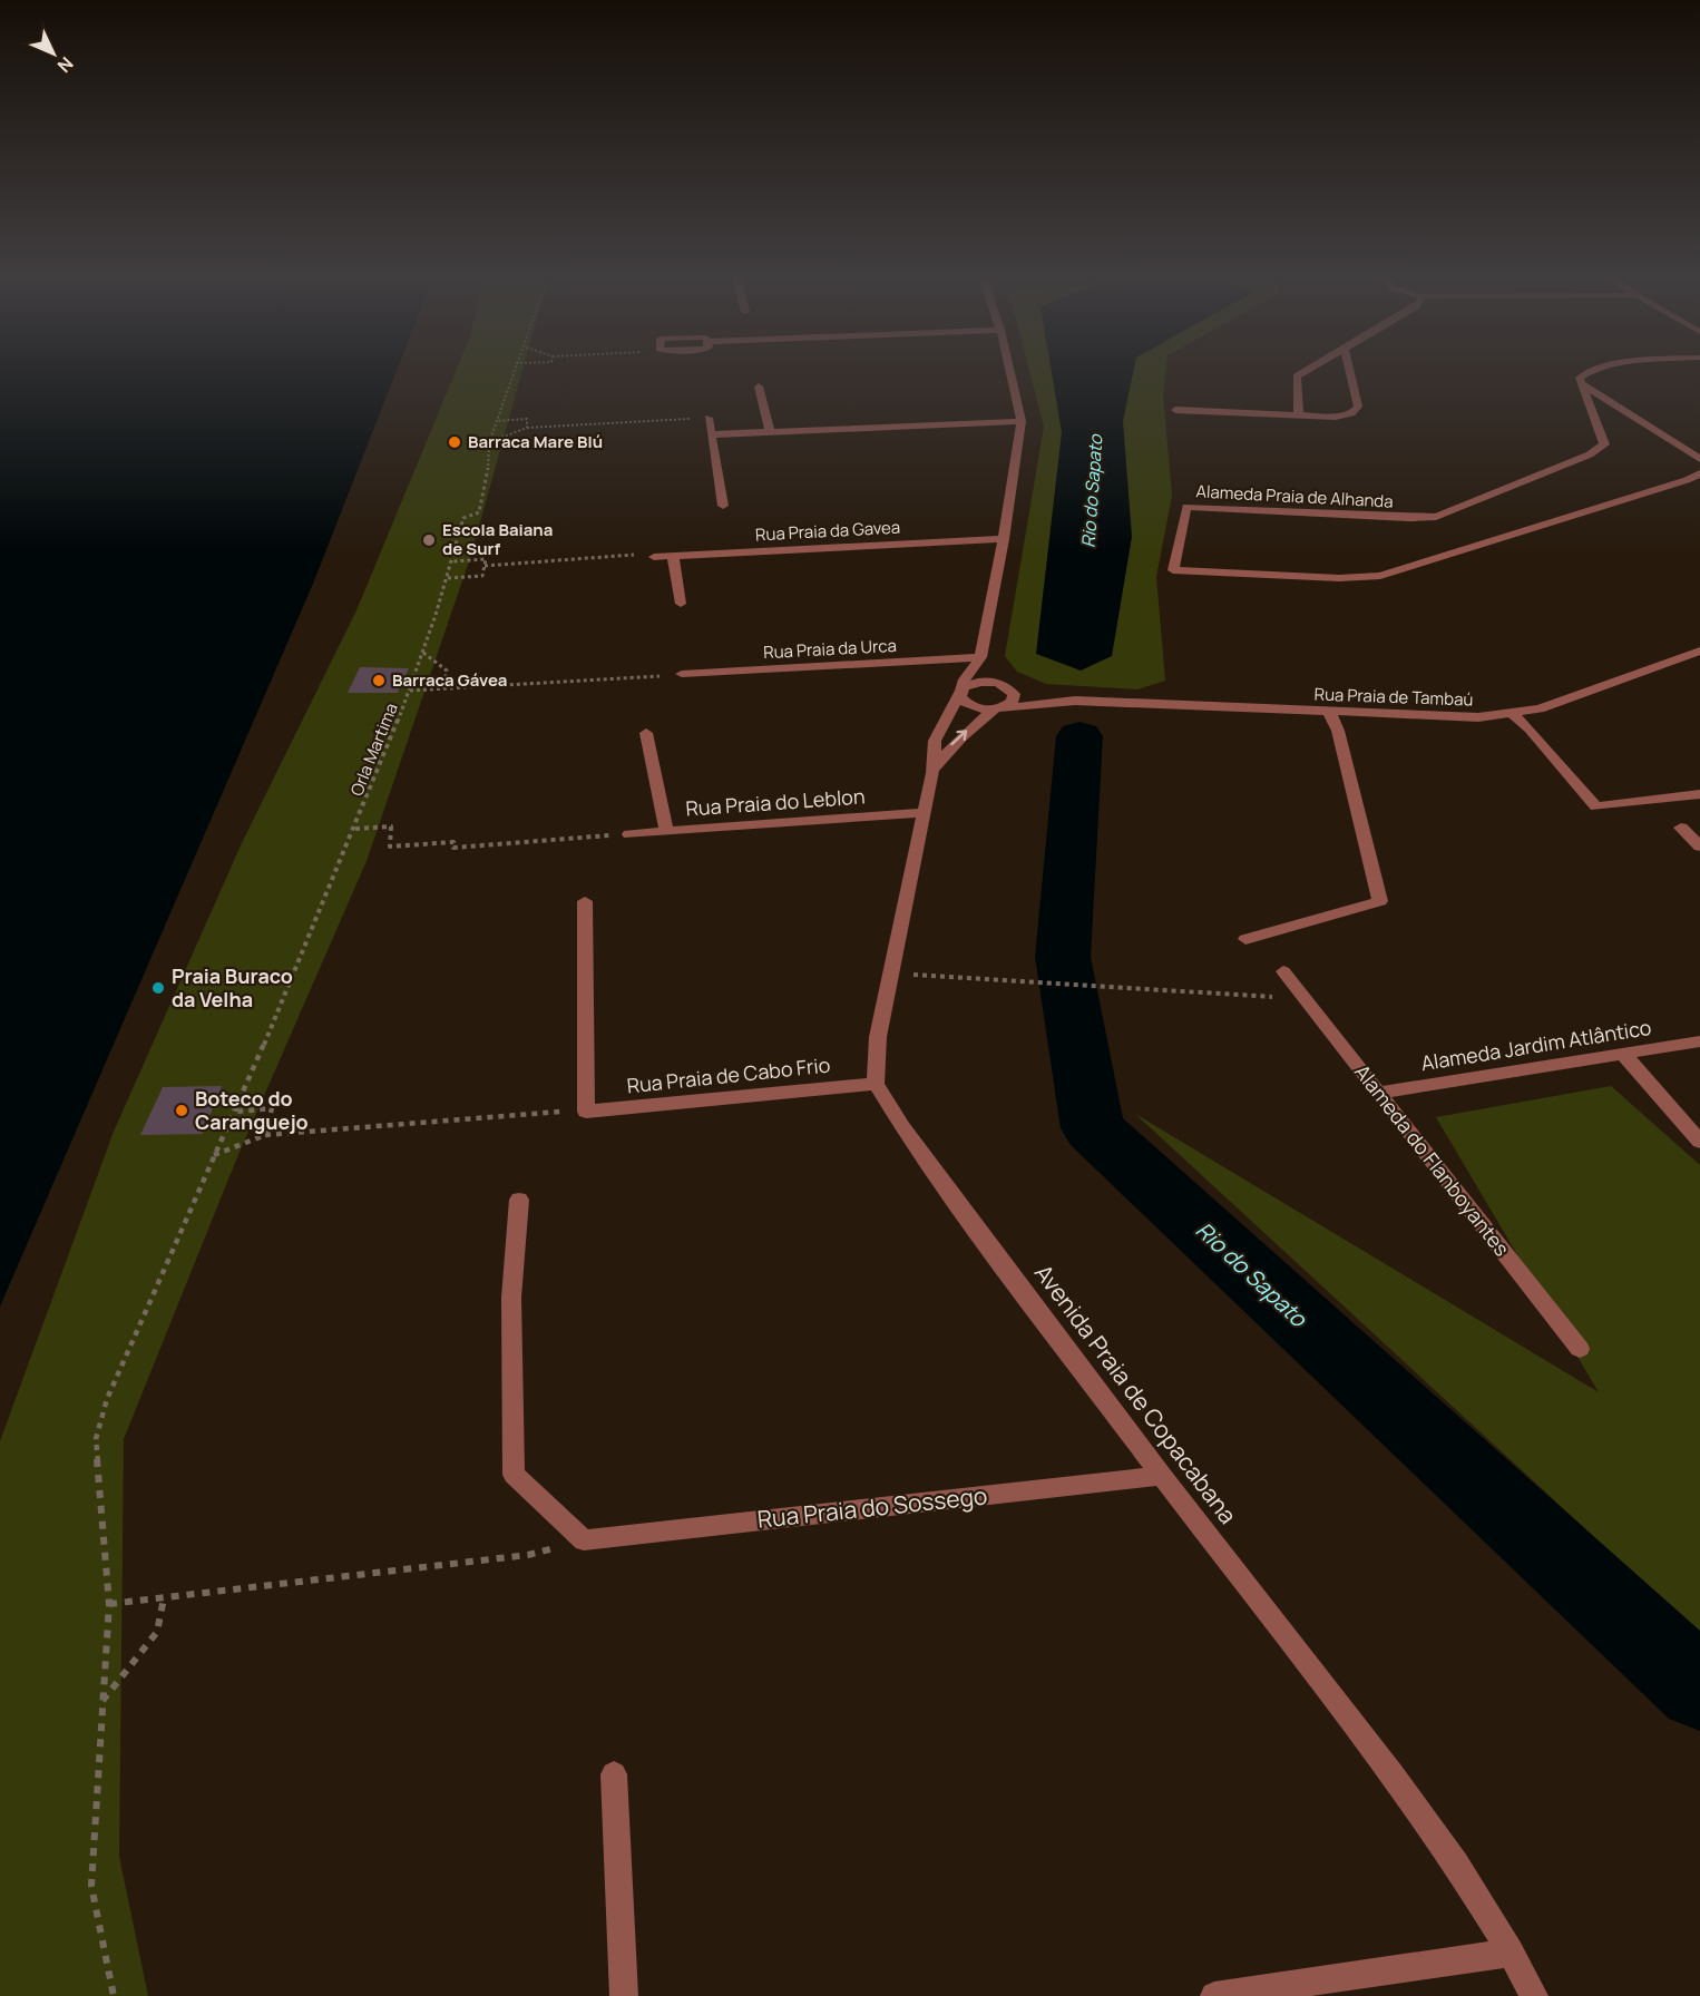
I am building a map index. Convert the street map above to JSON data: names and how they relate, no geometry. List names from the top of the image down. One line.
{"streets":{"street":["Alameda Praia de Alhanda","Rua Praia da Gavea","Rua Praia da Urca","Rua Praia de Tambaú","Rua Praia do Leblon","Alameda Jardim Atlântico","Rua Praia de Cabo Frio","Alameda do Flanboyantes","Avenida Praia de Copacabana","Rua Praia do Sossego"],"path":["Orla Martima"]},"crossings":[["Alameda Jardim Atlântico","Alameda do Flanboyantes"],["Rua Praia de Cabo Frio","Avenida Praia de Copacabana"],["Avenida Praia de Copacabana","Rua Praia do Sossego"]],"water":["Rio do Sapato"],"places":["Barraca Mare Blú","Escola Baiana de Surf","Barraca Gávea","Praia Buraco da Velha","Boteco do Caranguejo"],"north":"bottom right"}
